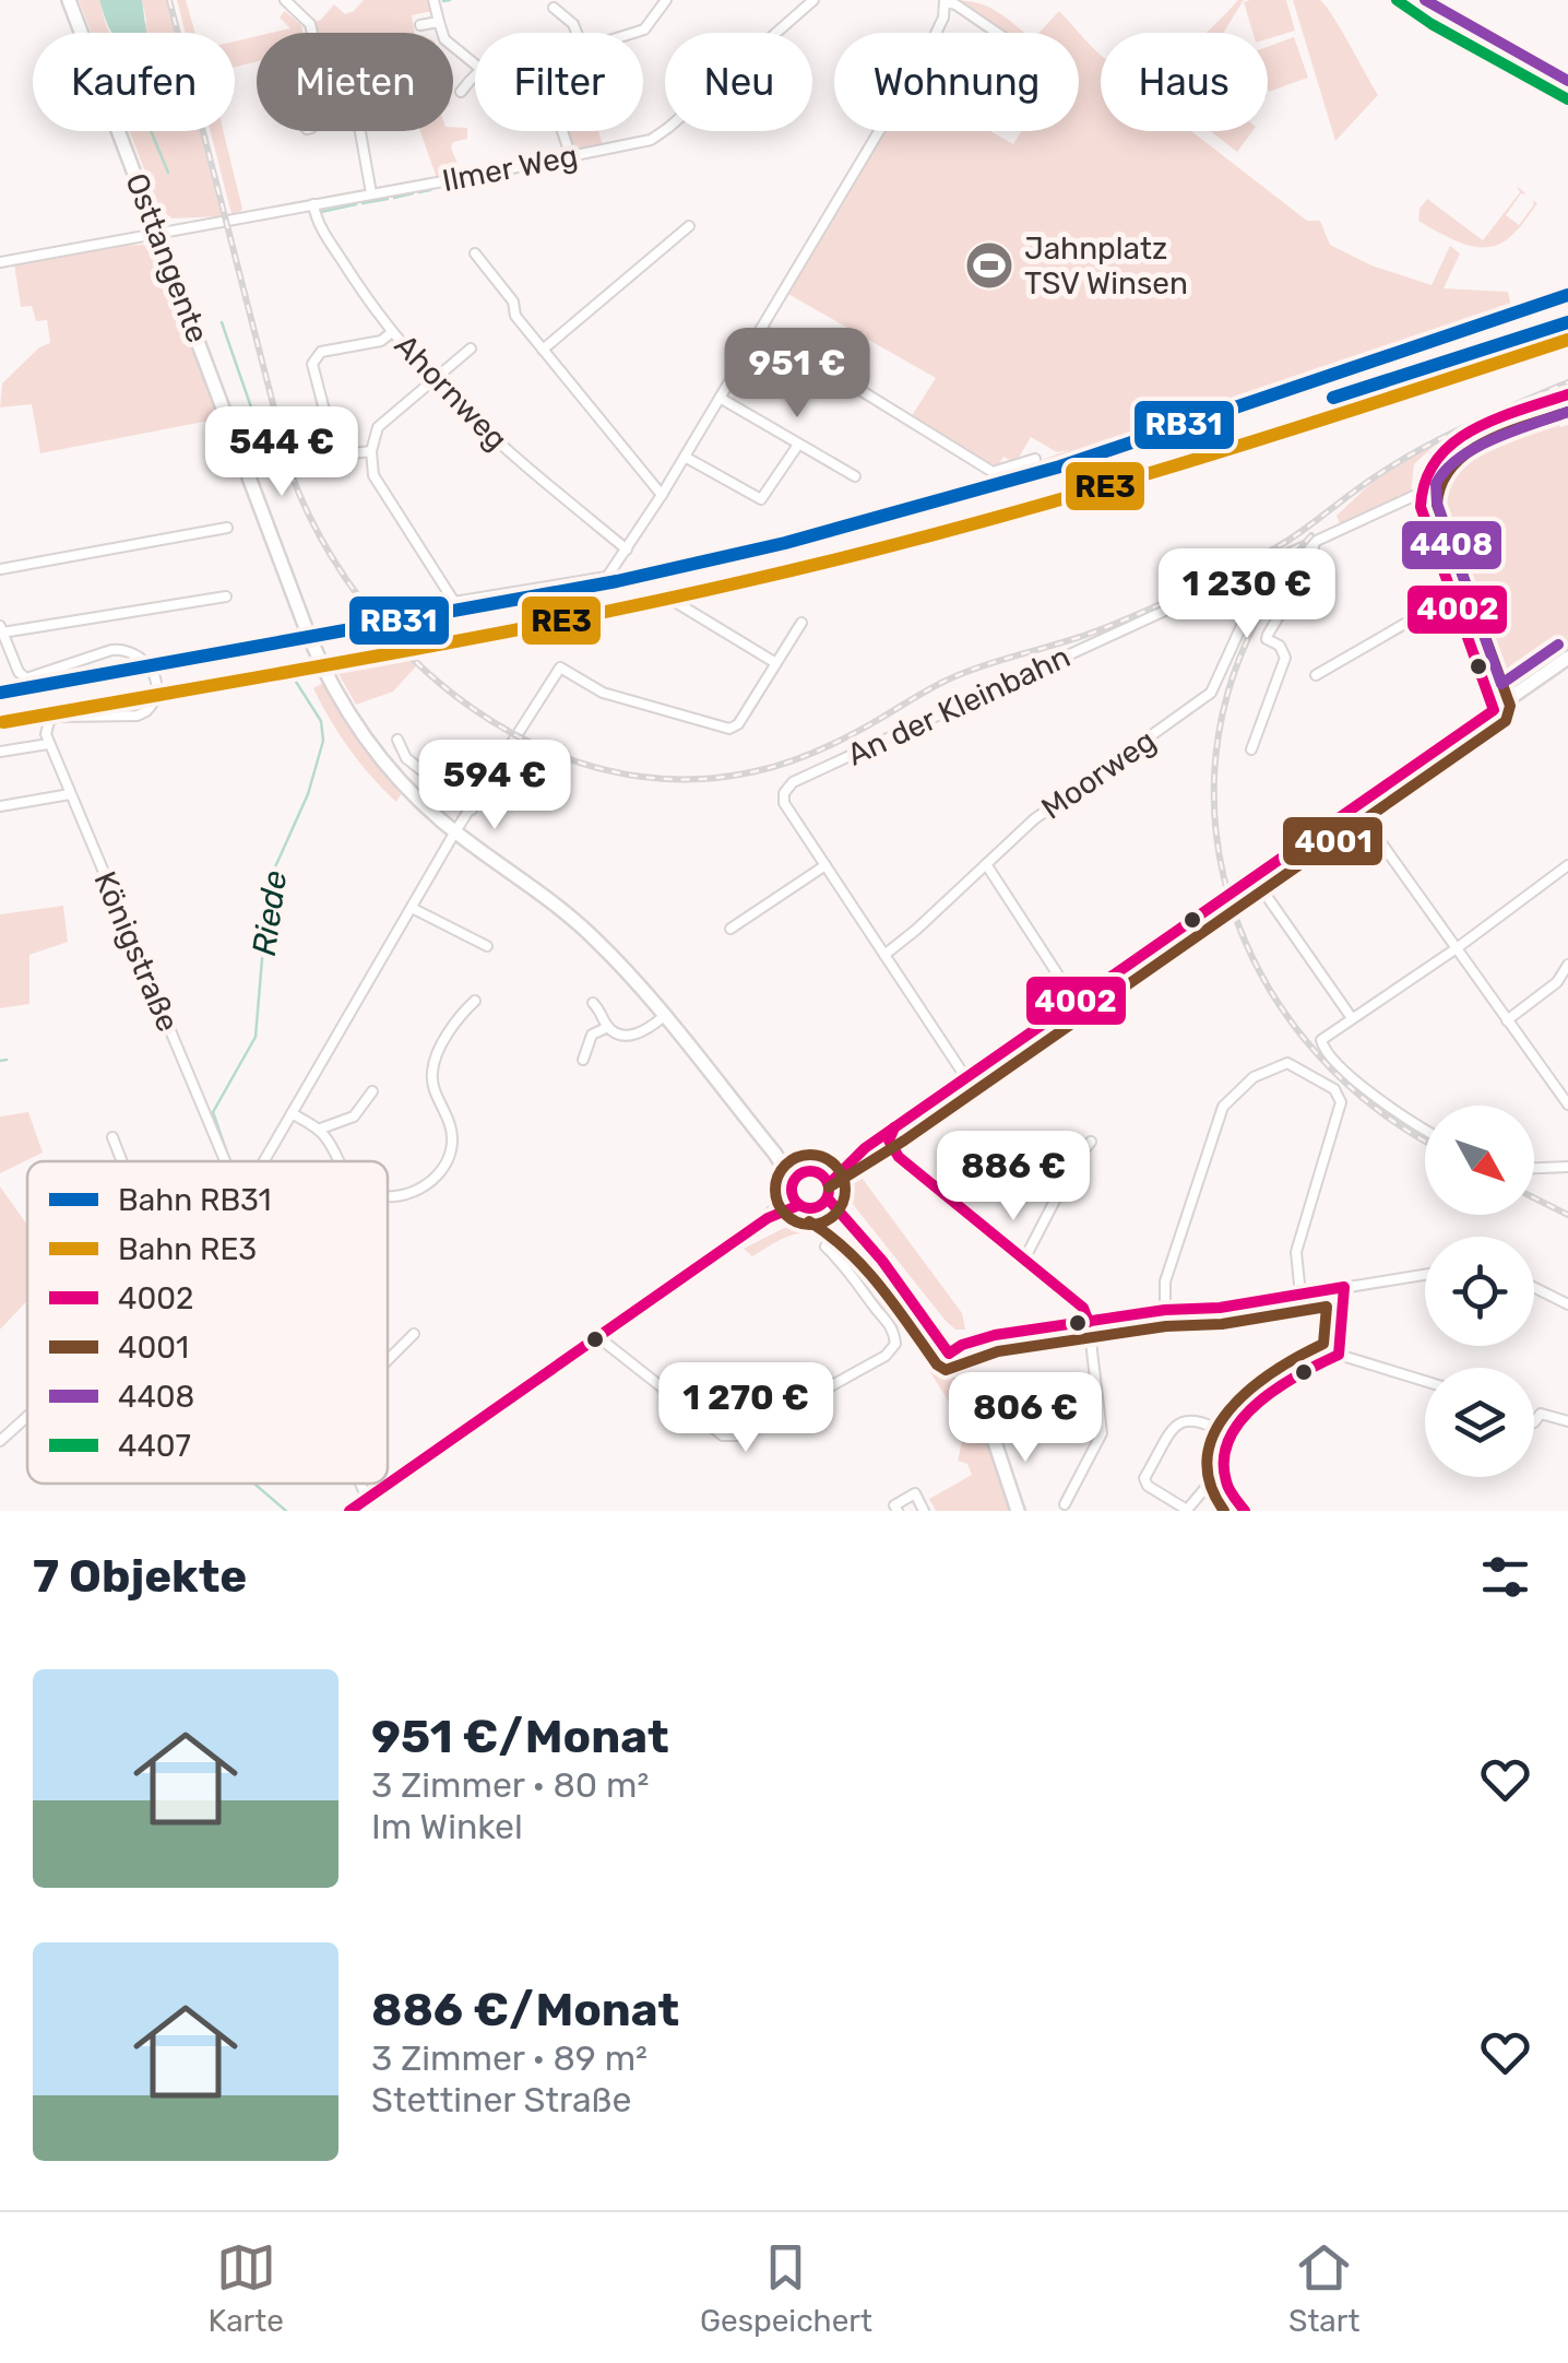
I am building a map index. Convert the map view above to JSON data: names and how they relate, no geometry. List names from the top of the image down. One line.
{"streets":{"main road":["Osttangente"],"street":["Ilmer Weg","Ahornweg","An der Kleinbahn","Moorweg","Königstraße"]},"crossings":[["Ilmer Weg","Osttangente"],["Ilmer Weg","Ahornweg"],["An der Kleinbahn","Moorweg"]],"water":["Riede"],"places":{"sports":["Jahnplatz TSV Winsen"]},"lines":["transit line 4408","transit line 4407","rail line RB31","rail line RE3","transit line 4002","transit line 4001"],"legend":["Bahn RB31","Bahn RE3","4002","4001","4408","4407"],"north":"bottom right","page":{"chip":["Kaufen","Mieten","Filter","Neu","Wohnung","Haus"],"price":["951 €","544 €","1 230 €","594 €","886 €","1 270 €","806 €"],"heading":"7 Objekte","list":[{"name":"951 €/Monat","note":"3 Zimmer · 80 m² · Im Winkel"},{"name":"886 €/Monat","note":"3 Zimmer · 89 m² · Stettiner Straße"}],"tabs":["Karte","Gespeichert","Start"]}}
